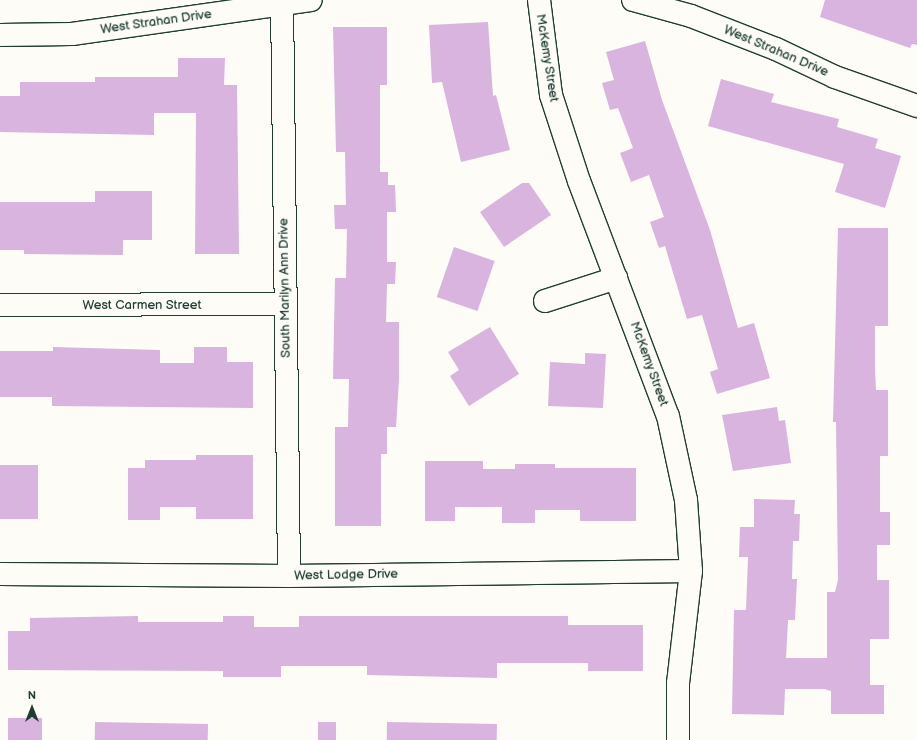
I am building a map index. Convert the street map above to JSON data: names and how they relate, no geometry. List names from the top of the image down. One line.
{"streets":{"street":["West Strahan Drive","McKemy Street","South Marilyn Ann Drive","West Carmen Street","West Lodge Drive"]},"crossings":[["West Strahan Drive","South Marilyn Ann Drive"],["McKemy Street","West Lodge Drive"],["South Marilyn Ann Drive","West Carmen Street"],["South Marilyn Ann Drive","West Lodge Drive"]],"north":"top"}
